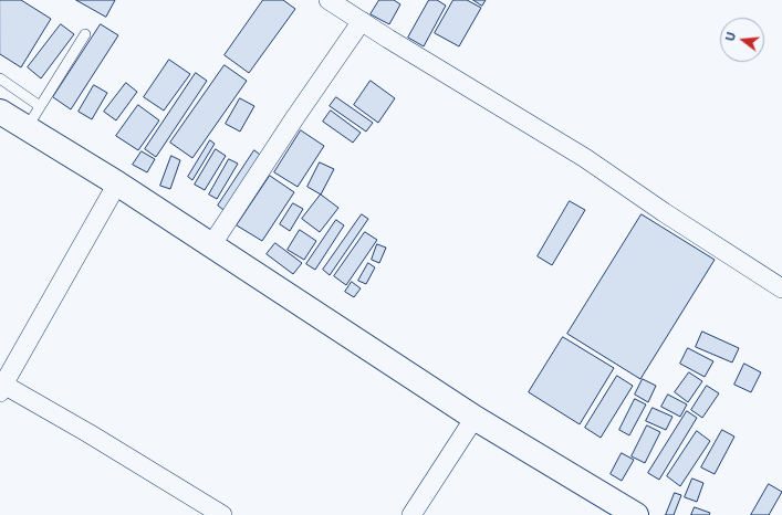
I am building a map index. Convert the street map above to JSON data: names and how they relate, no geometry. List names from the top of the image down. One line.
{"north":"left"}
